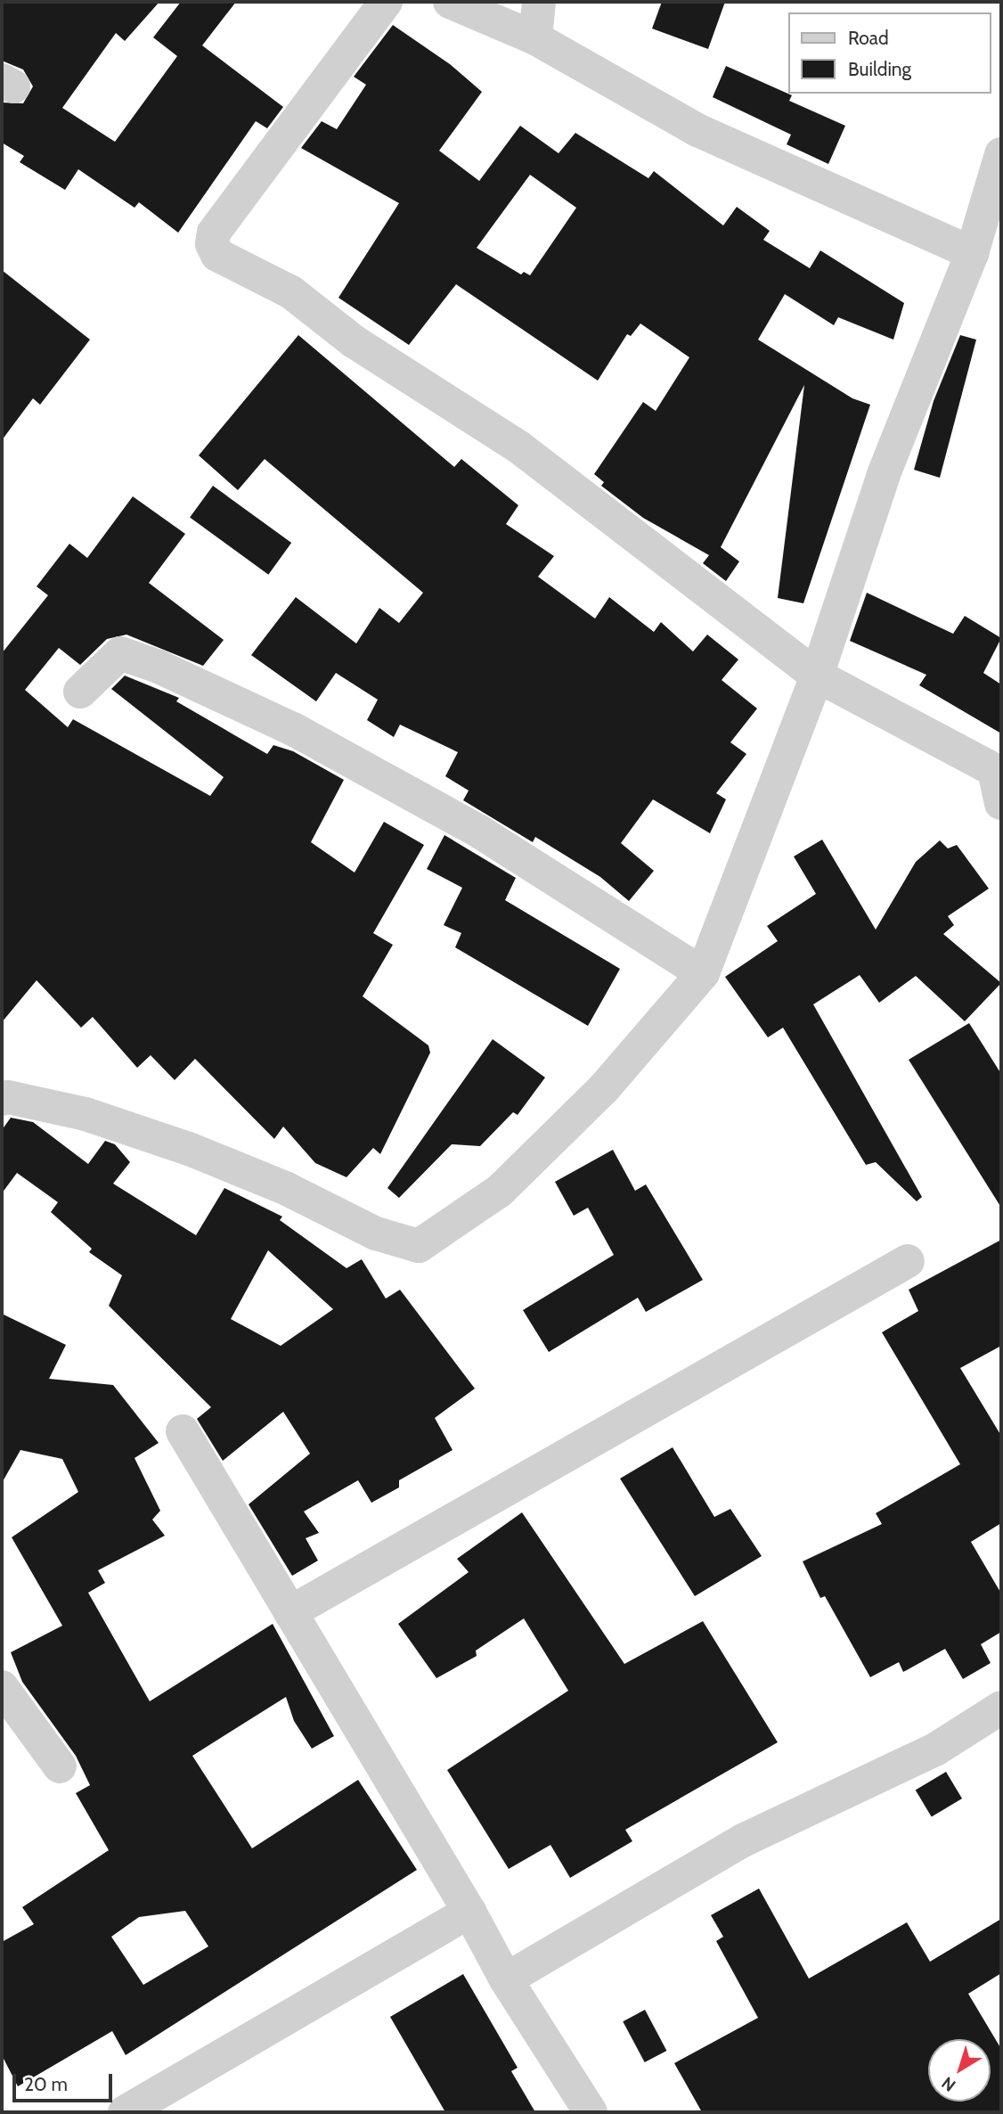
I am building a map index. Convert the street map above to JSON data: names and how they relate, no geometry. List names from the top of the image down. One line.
{"legend":["Road","Building"],"scale_bar":"20 m","north":"bottom left"}
